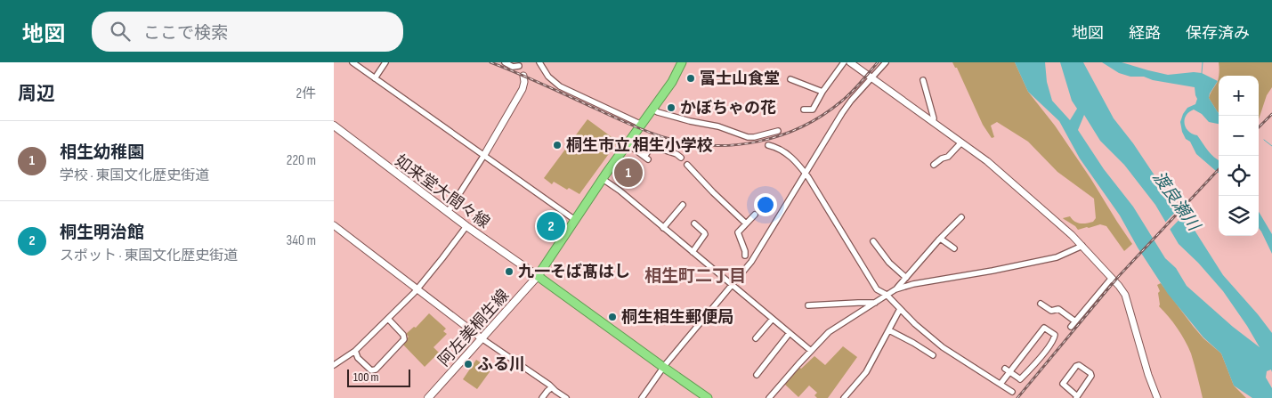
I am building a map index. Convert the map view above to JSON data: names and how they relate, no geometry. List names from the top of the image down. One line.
{"streets":{"main road":["如来堂大間々線","阿左美桐生線"]},"crossings":[["如来堂大間々線","阿左美桐生線"]],"districts":["相生町二丁目"],"water":["渡良瀬川"],"places":["冨士山食堂","かぼちゃの花","桐生市立 相生小学校","九一そば髙はし","桐生相生郵便局","ふる川"],"scale_bar":"100 m","page":{"header":"地図","search":"ここで検索","nav":["地図","経路","保存済み"],"heading":["周辺","2件"],"map_buttons":["+","−"],"list":[{"mark":"1","name":"相生幼稚園","note":"学校 · 東国文化歴史街道","value":"220 m"},{"mark":"2","name":"桐生明治館","note":"スポット · 東国文化歴史街道","value":"340 m"}],"pins":["1","2"],"scale":"100 m"}}
